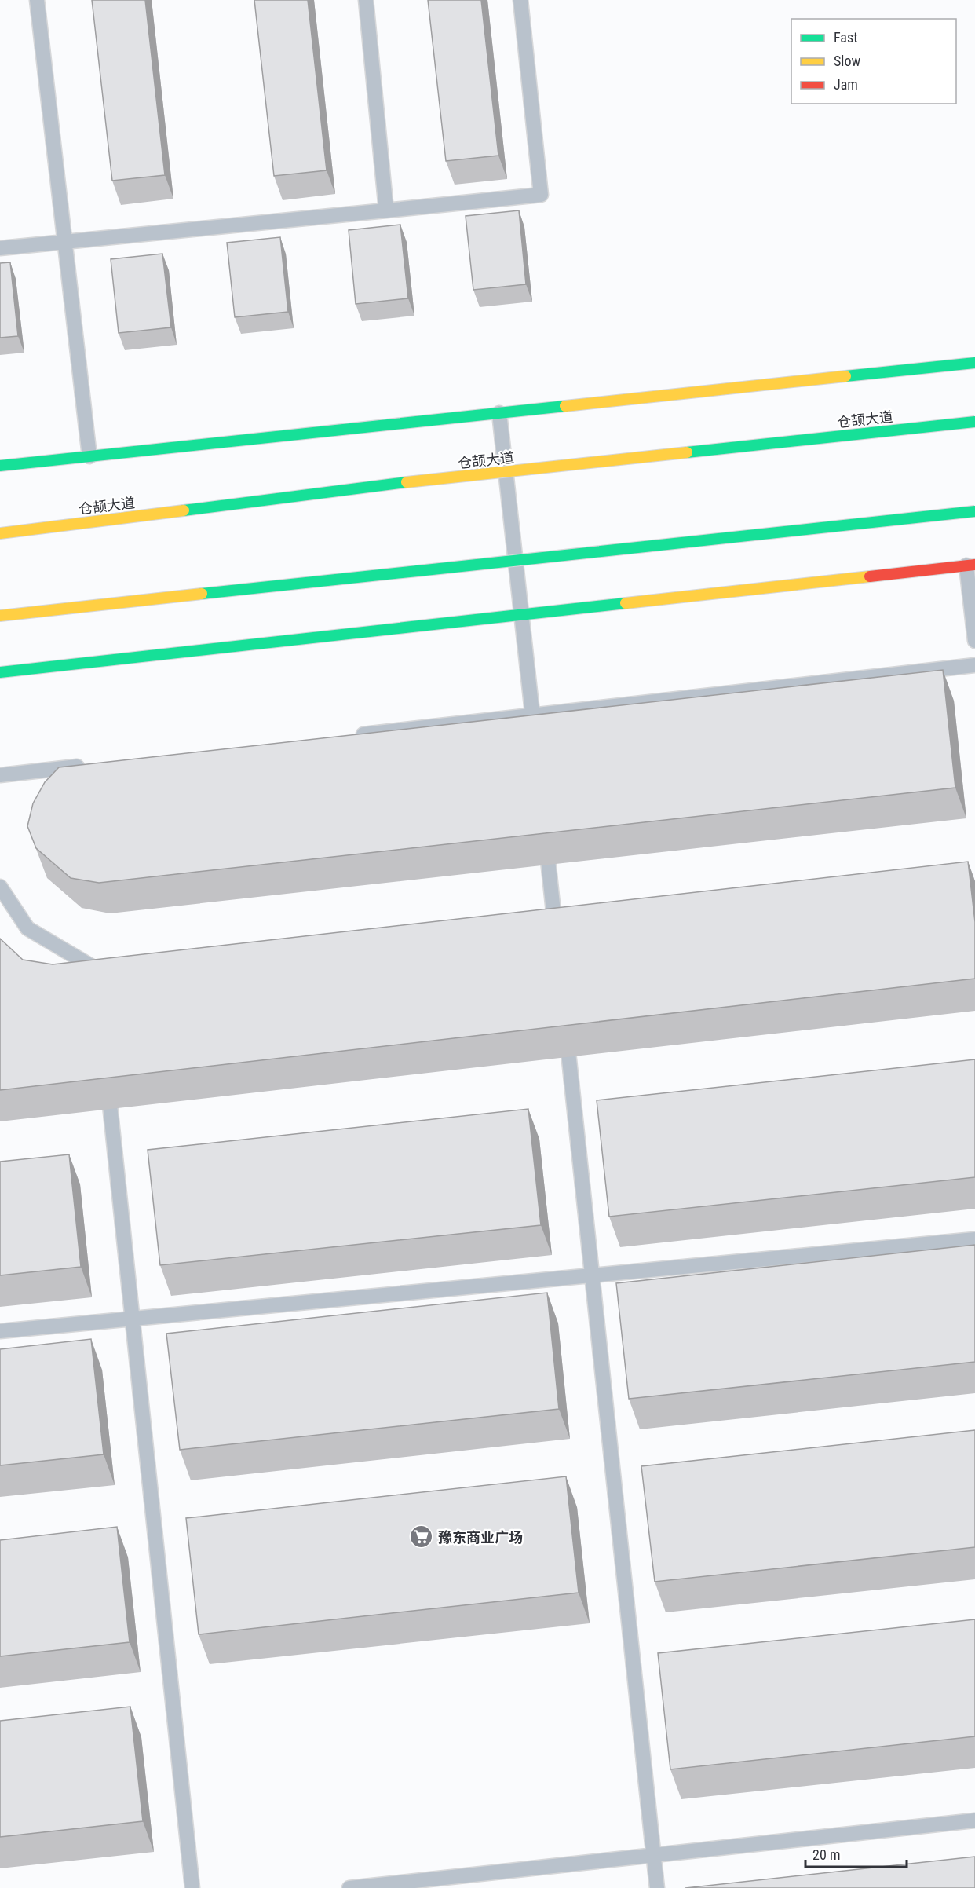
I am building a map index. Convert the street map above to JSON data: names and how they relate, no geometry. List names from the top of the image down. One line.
{"streets":{"main road":["仓颉大道"]},"places":{"supermarket":["豫东商业广场"]},"legend":["Fast","Slow","Jam"],"scale_bar":"20 m"}
